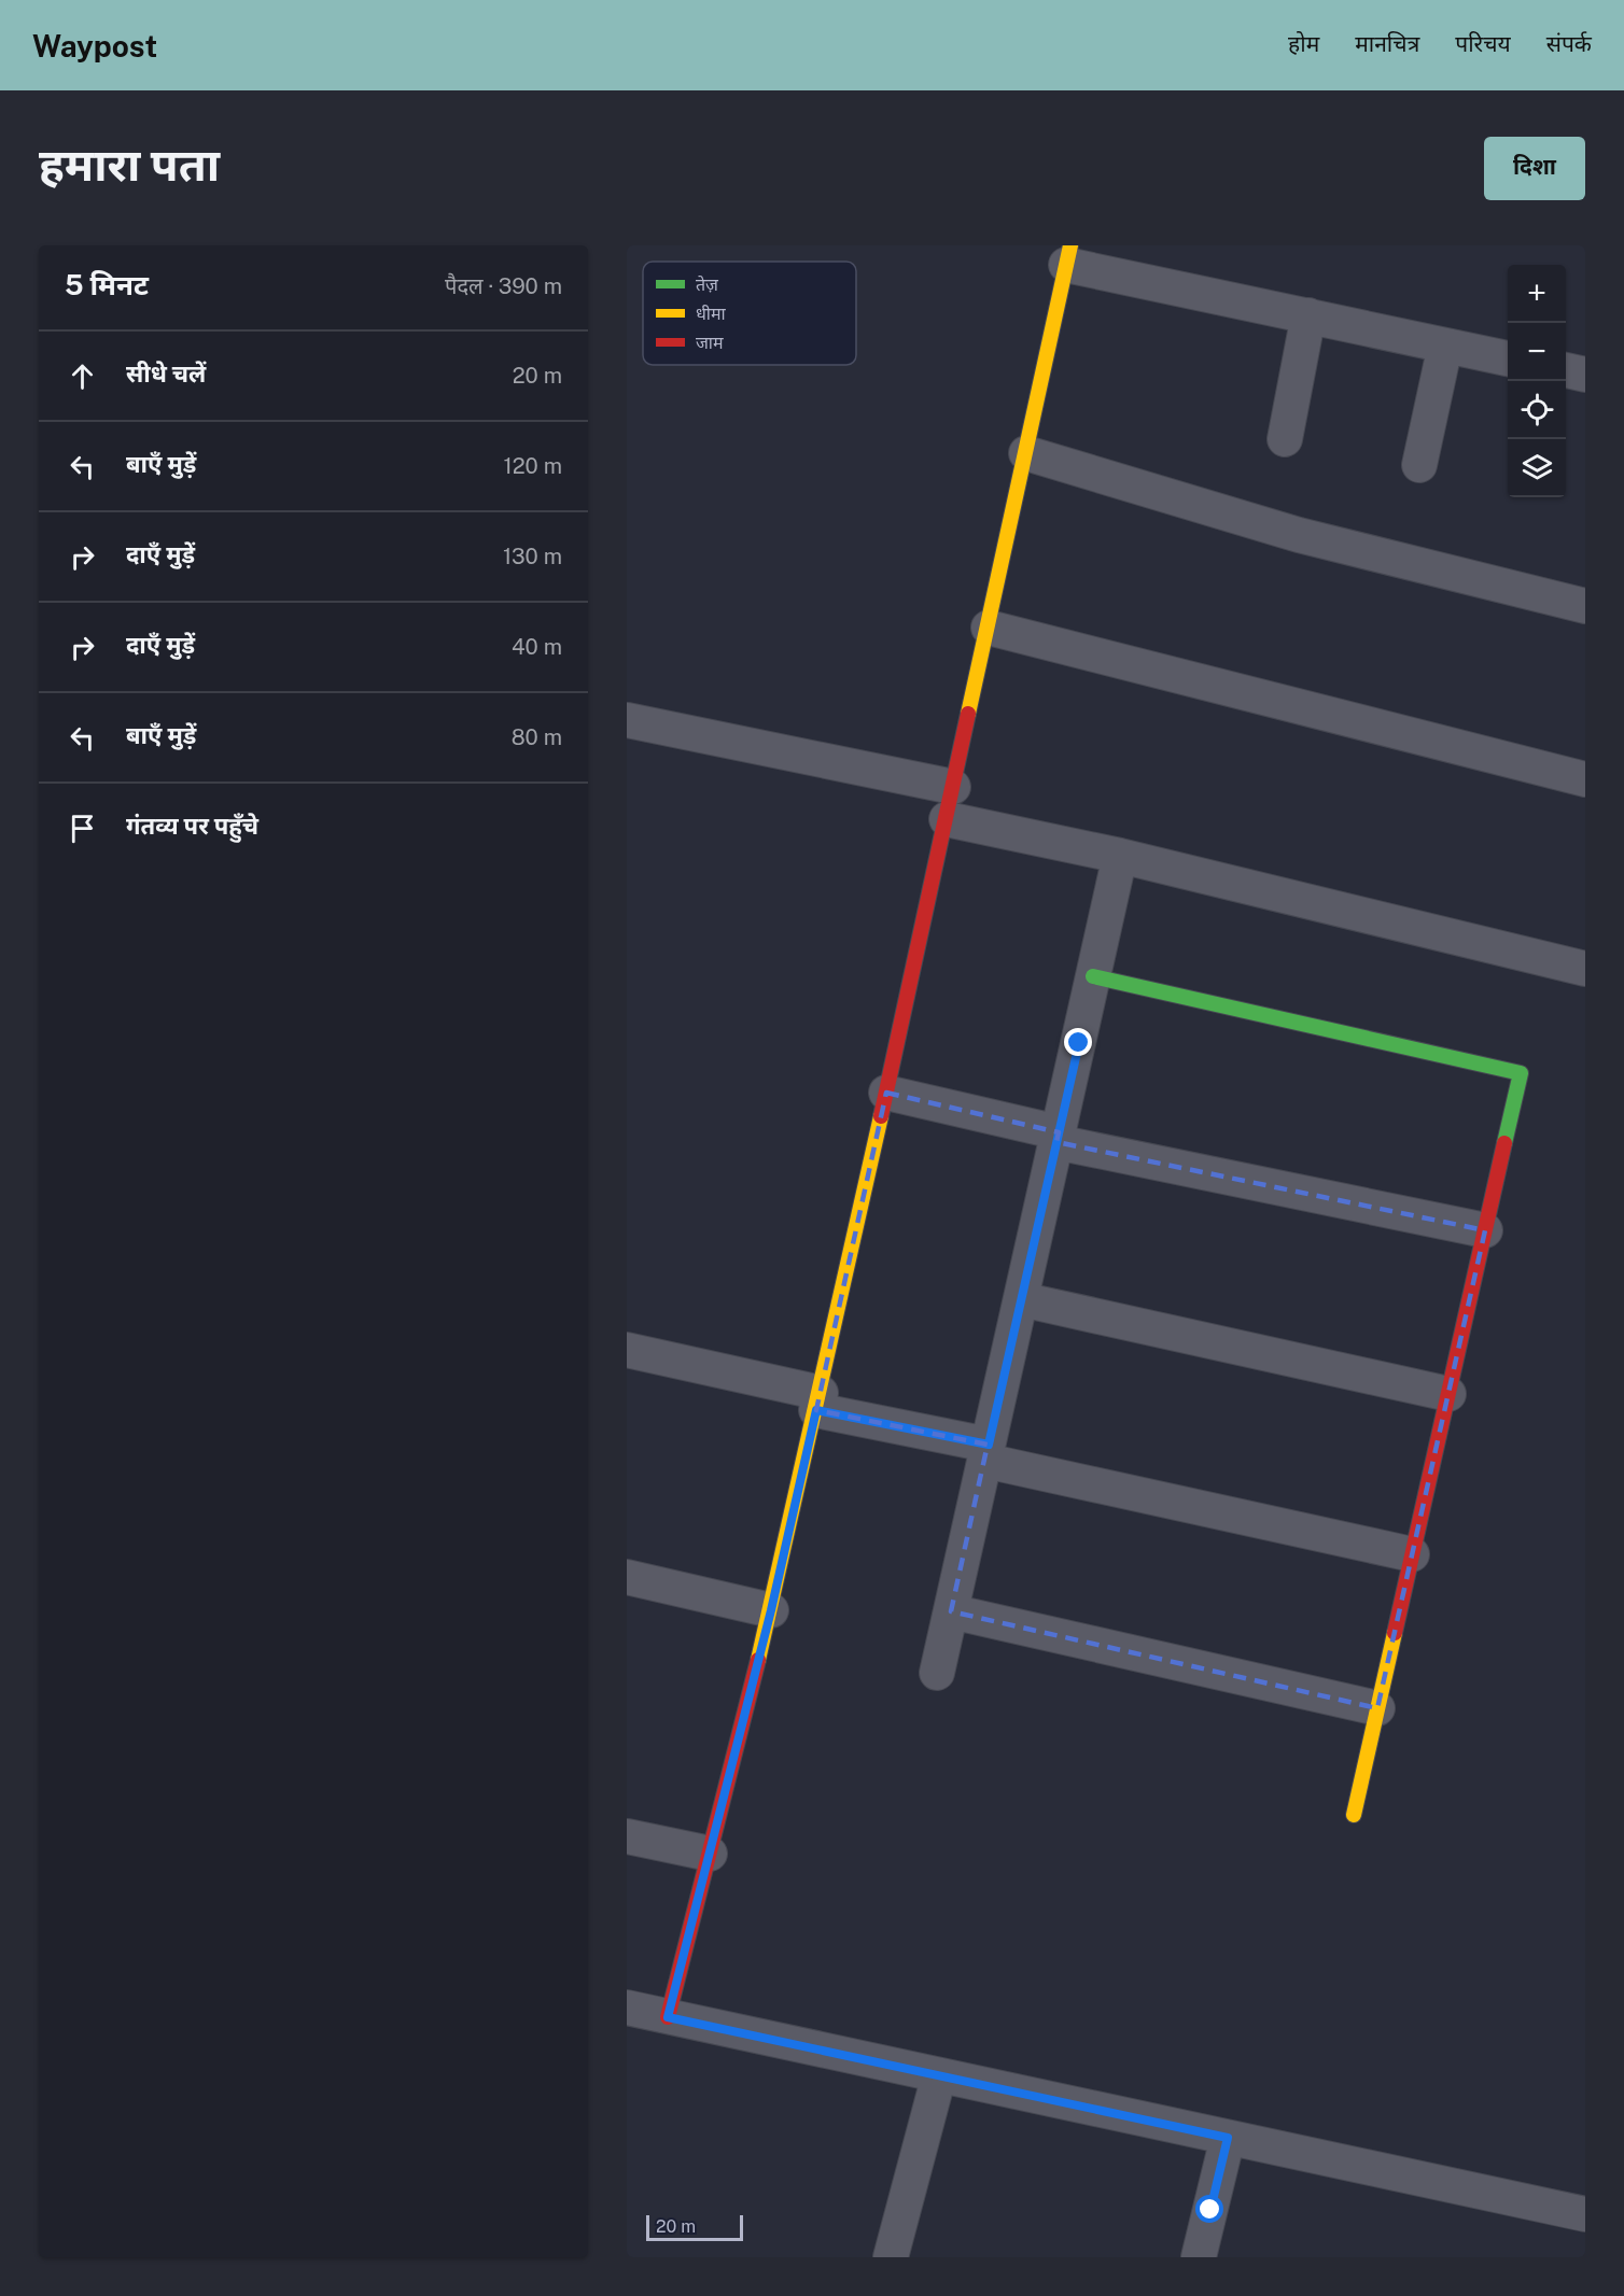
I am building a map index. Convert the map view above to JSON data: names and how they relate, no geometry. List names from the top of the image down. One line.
{"legend":["तेज़","धीमा","जाम"],"scale_bar":"20 m","page":{"header":"Waypost","nav":["होम","मानचित्र","परिचय","संपर्क"],"buttons":"दिशा","title":"हमारा पता","heading":["5 मिनट","पैदल · 390 m"],"map_buttons":["+","−"],"list":[["सीधे चलें","20 m"],["बाएँ मुड़ें","120 m"],["दाएँ मुड़ें","130 m"],["दाएँ मुड़ें","40 m"],["बाएँ मुड़ें","80 m"],"गंतव्य पर पहुँचे"],"scale":"20 m"}}
